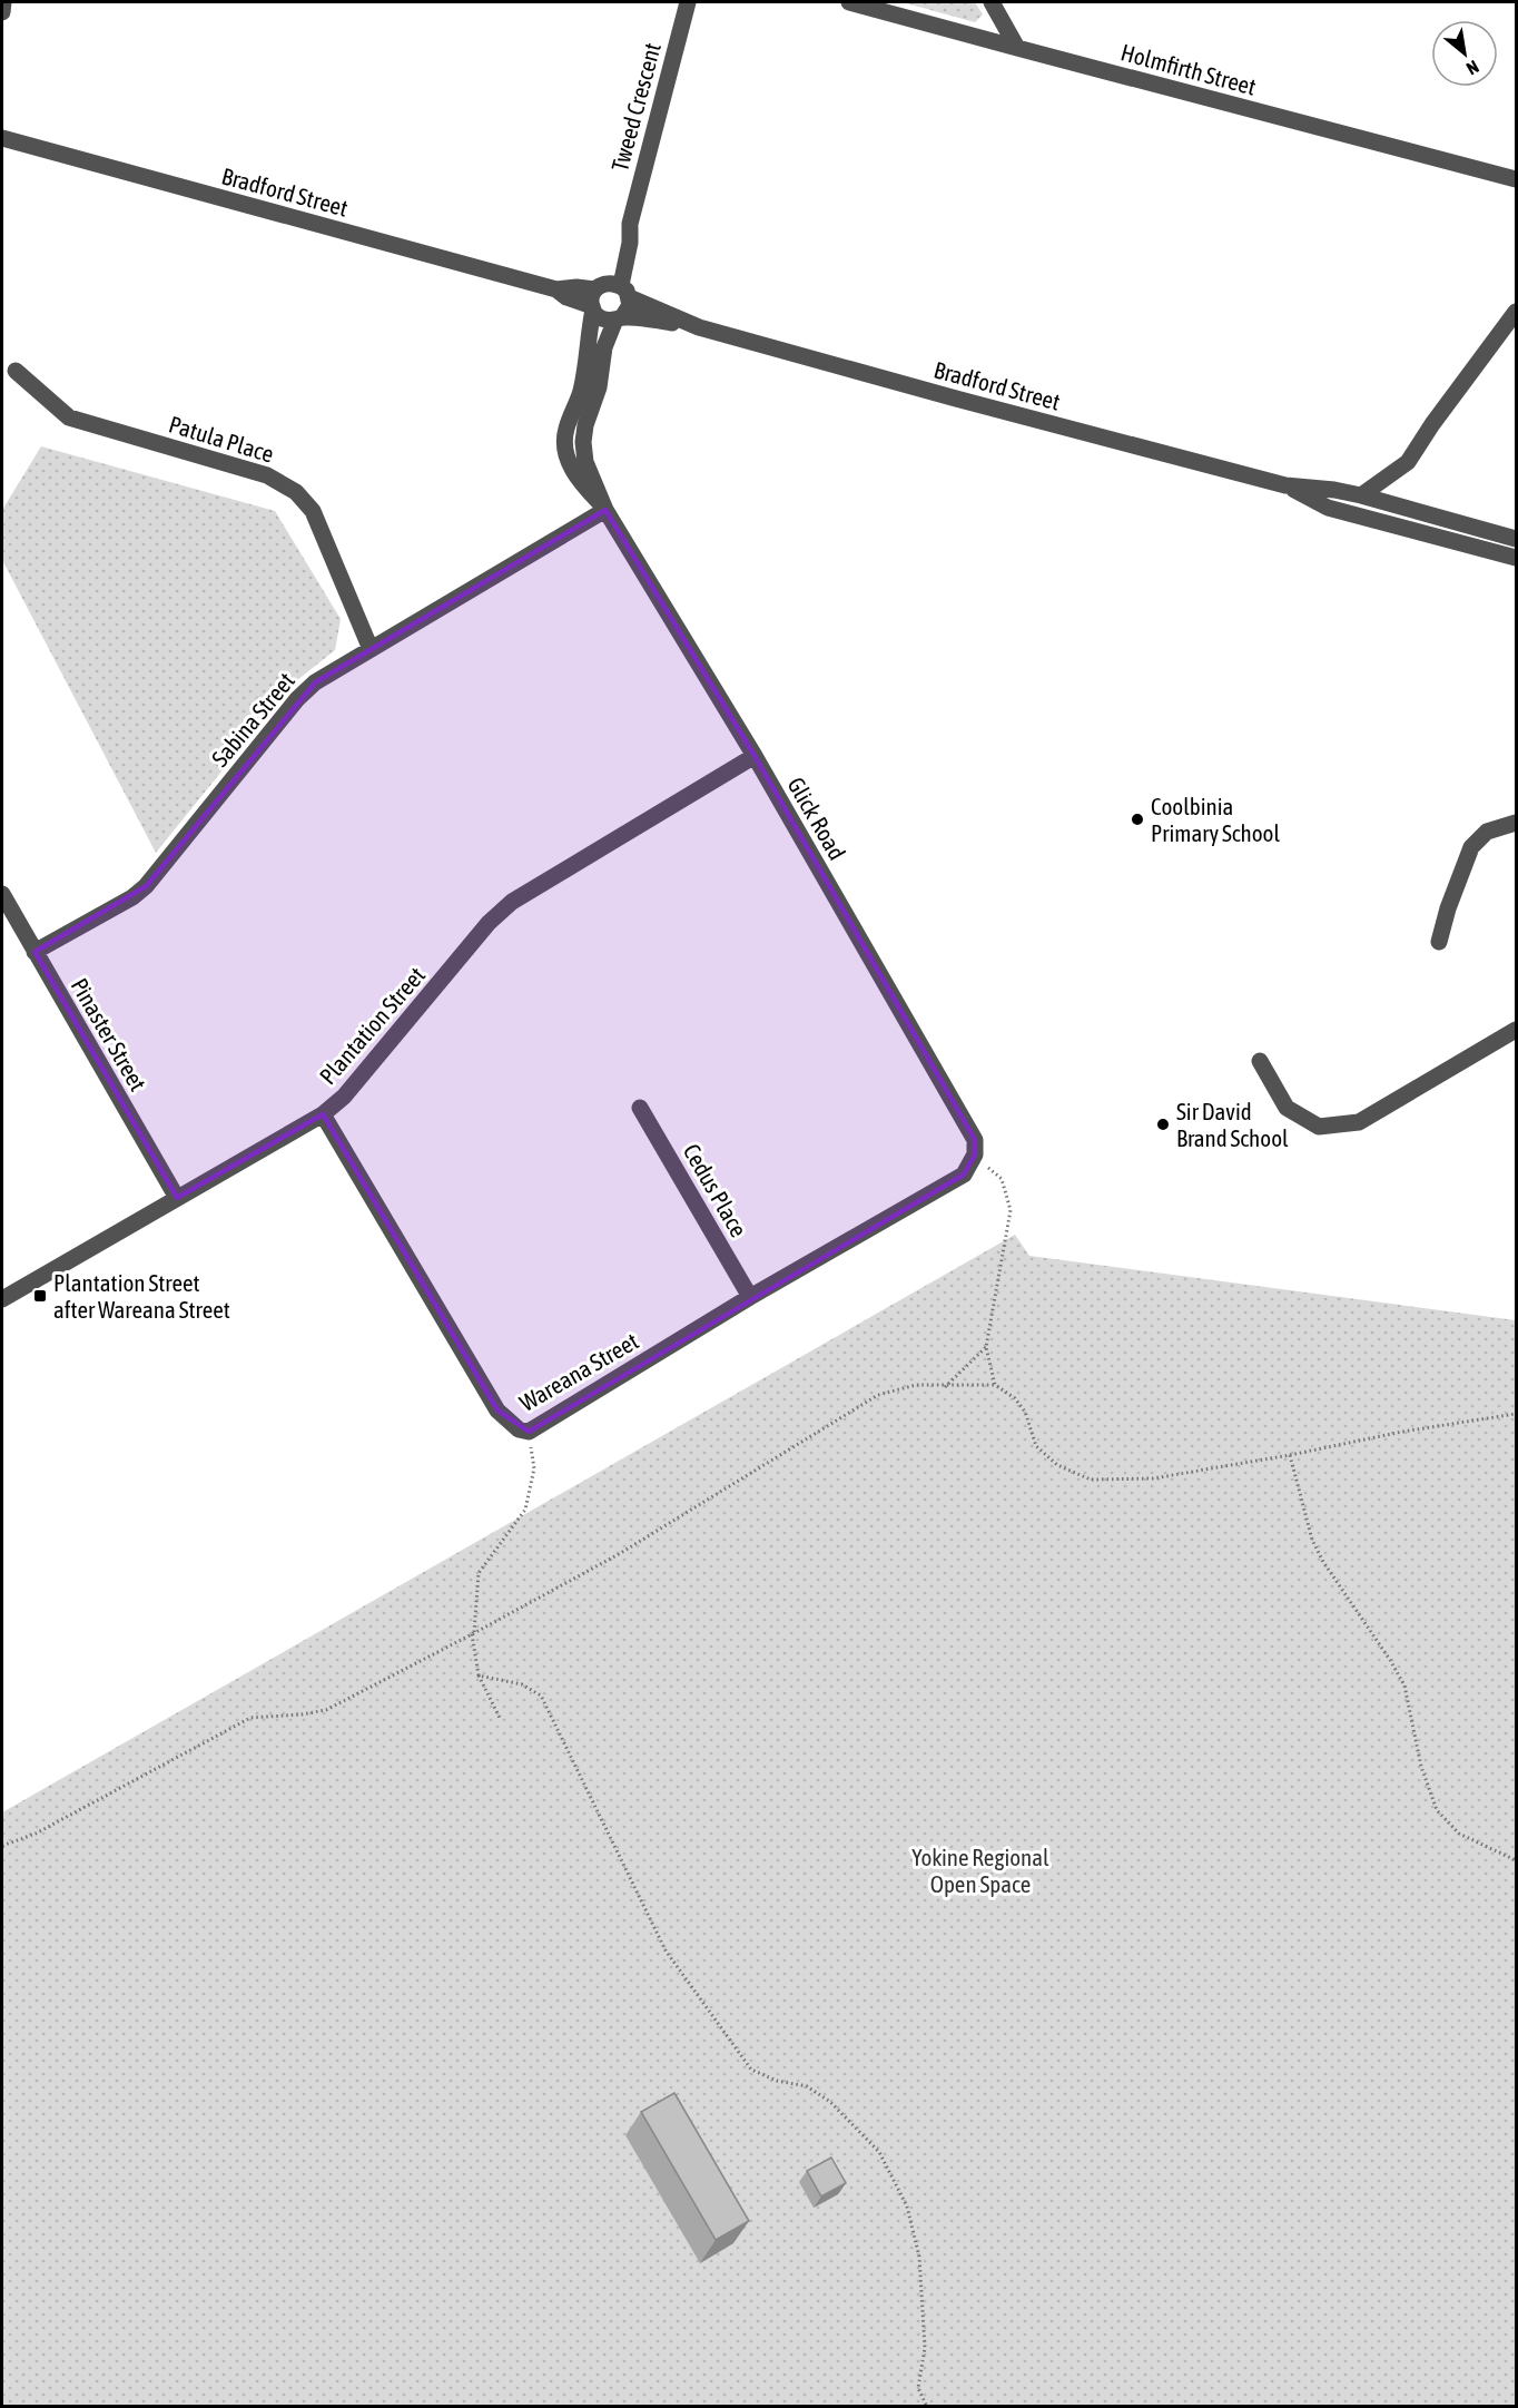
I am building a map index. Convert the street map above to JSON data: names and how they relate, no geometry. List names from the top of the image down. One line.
{"streets":{"street":["Holmfirth Street","Tweed Crescent","Bradford Street","Patula Place","Sabina Street","Glick Road","Plantation Street","Pinaster Street","Cedus Place","Wareana Street"]},"crossings":[["Tweed Crescent","Bradford Street"],["Tweed Crescent","Glick Road"],["Bradford Street","Glick Road"],["Patula Place","Sabina Street"],["Sabina Street","Glick Road"],["Sabina Street","Pinaster Street"],["Glick Road","Plantation Street"],["Glick Road","Wareana Street"],["Plantation Street","Pinaster Street"],["Plantation Street","Wareana Street"],["Cedus Place","Wareana Street"]],"parks":["Yokine Regional Open Space"],"places":{"other":["Coolbinia Primary School","Sir David Brand School"],"transit":["Plantation Street after Wareana Street"]},"north":"bottom right"}
